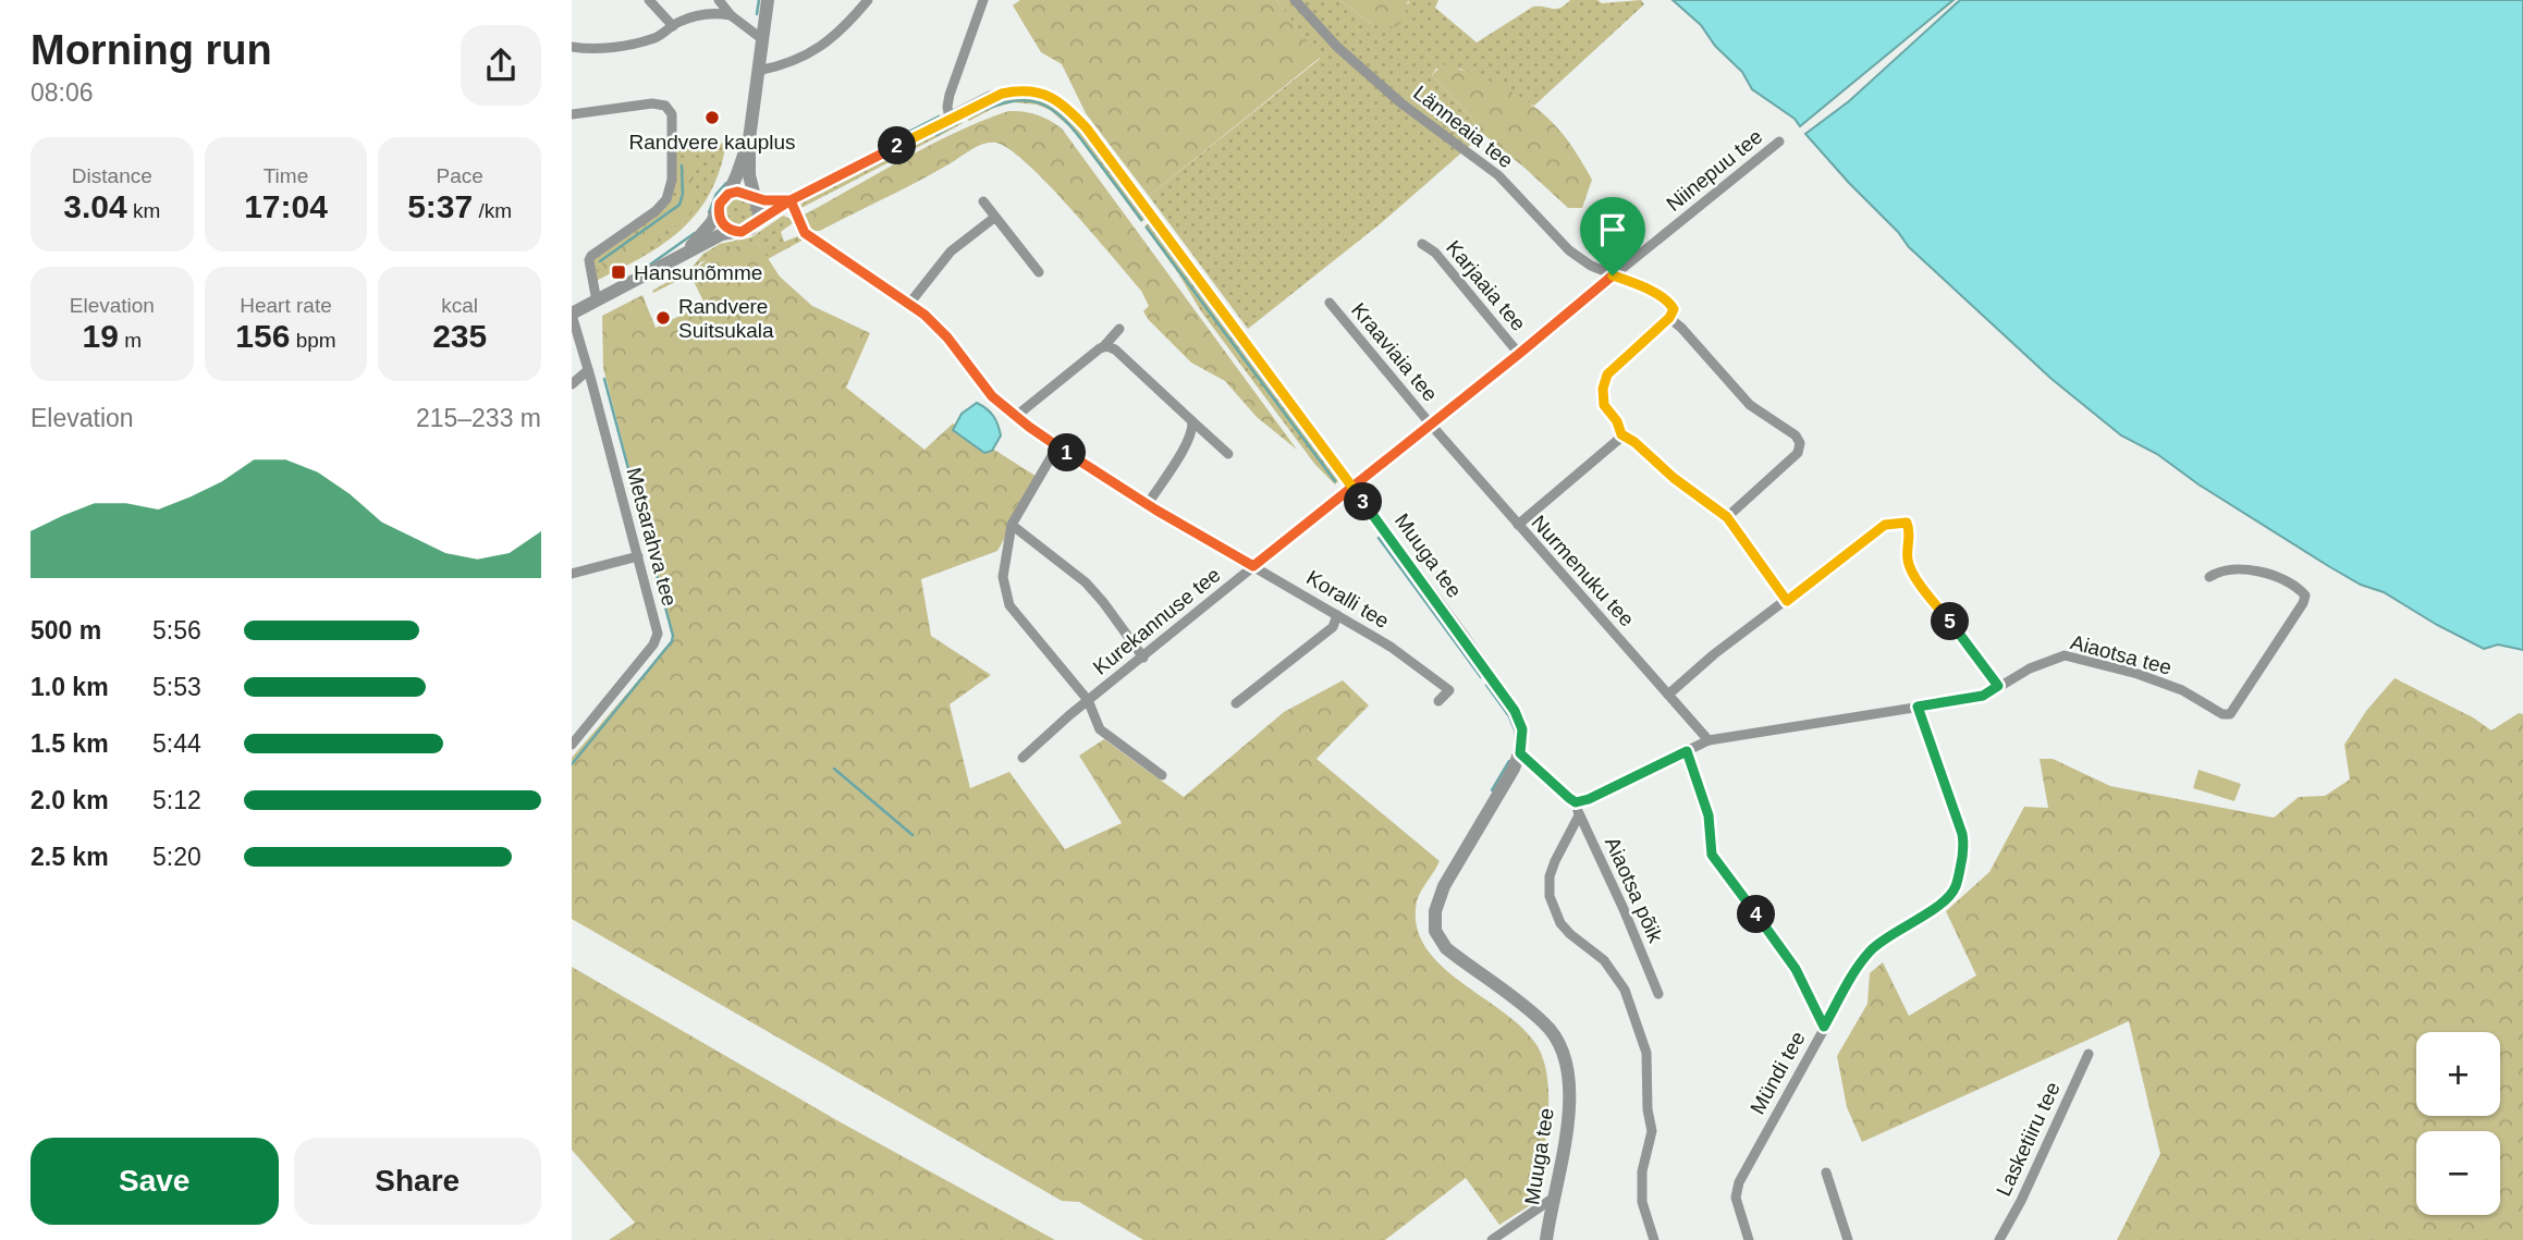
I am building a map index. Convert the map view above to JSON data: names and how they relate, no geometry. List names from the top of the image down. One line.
{"streets":{"street":["Länneaia tee","Niinepuu tee","Karjaaia tee","Kraaviaia tee","Metsarahva tee","Muuga tee","Nurmenuku tee","Koralli tee","Kurekannuse tee","Aiaotsa tee","Aiaotsa põik","Mündi tee","Lasketiiru tee"]},"crossings":[["Länneaia tee","Niinepuu tee"],["Niinepuu tee","Karjaaia tee"],["Niinepuu tee","Kraaviaia tee"],["Niinepuu tee","Muuga tee"],["Niinepuu tee","Nurmenuku tee"],["Niinepuu tee","Kurekannuse tee"],["Kraaviaia tee","Nurmenuku tee"],["Muuga tee","Koralli tee"],["Muuga tee","Kurekannuse tee"],["Nurmenuku tee","Aiaotsa tee"],["Koralli tee","Kurekannuse tee"],["Aiaotsa tee","Aiaotsa põik"],["Aiaotsa tee","Mündi tee"]],"places":{"other":["Randvere kauplus","Randvere Suitsukala"],"transit":["Hansunõmme"]},"page":{"heading":["Morning run","08:06"],"pins":["2","1","3","5","4"],"stats":[["Distance","3.04 km"],["Time","17:04"],["Pace","5:37 /km"],["Elevation","19 m"],["Heart rate","156 bpm"],["kcal","235"]],"chart":["Elevation","215–233 m"],"list":[{"name":"500 m","note":"5:56"},{"name":"1.0 km","note":"5:53"},{"name":"1.5 km","note":"5:44"},{"name":"2.0 km","note":"5:12"},{"name":"2.5 km","note":"5:20"}],"map_buttons":["+","−"],"buttons":["Save","Share"]}}
